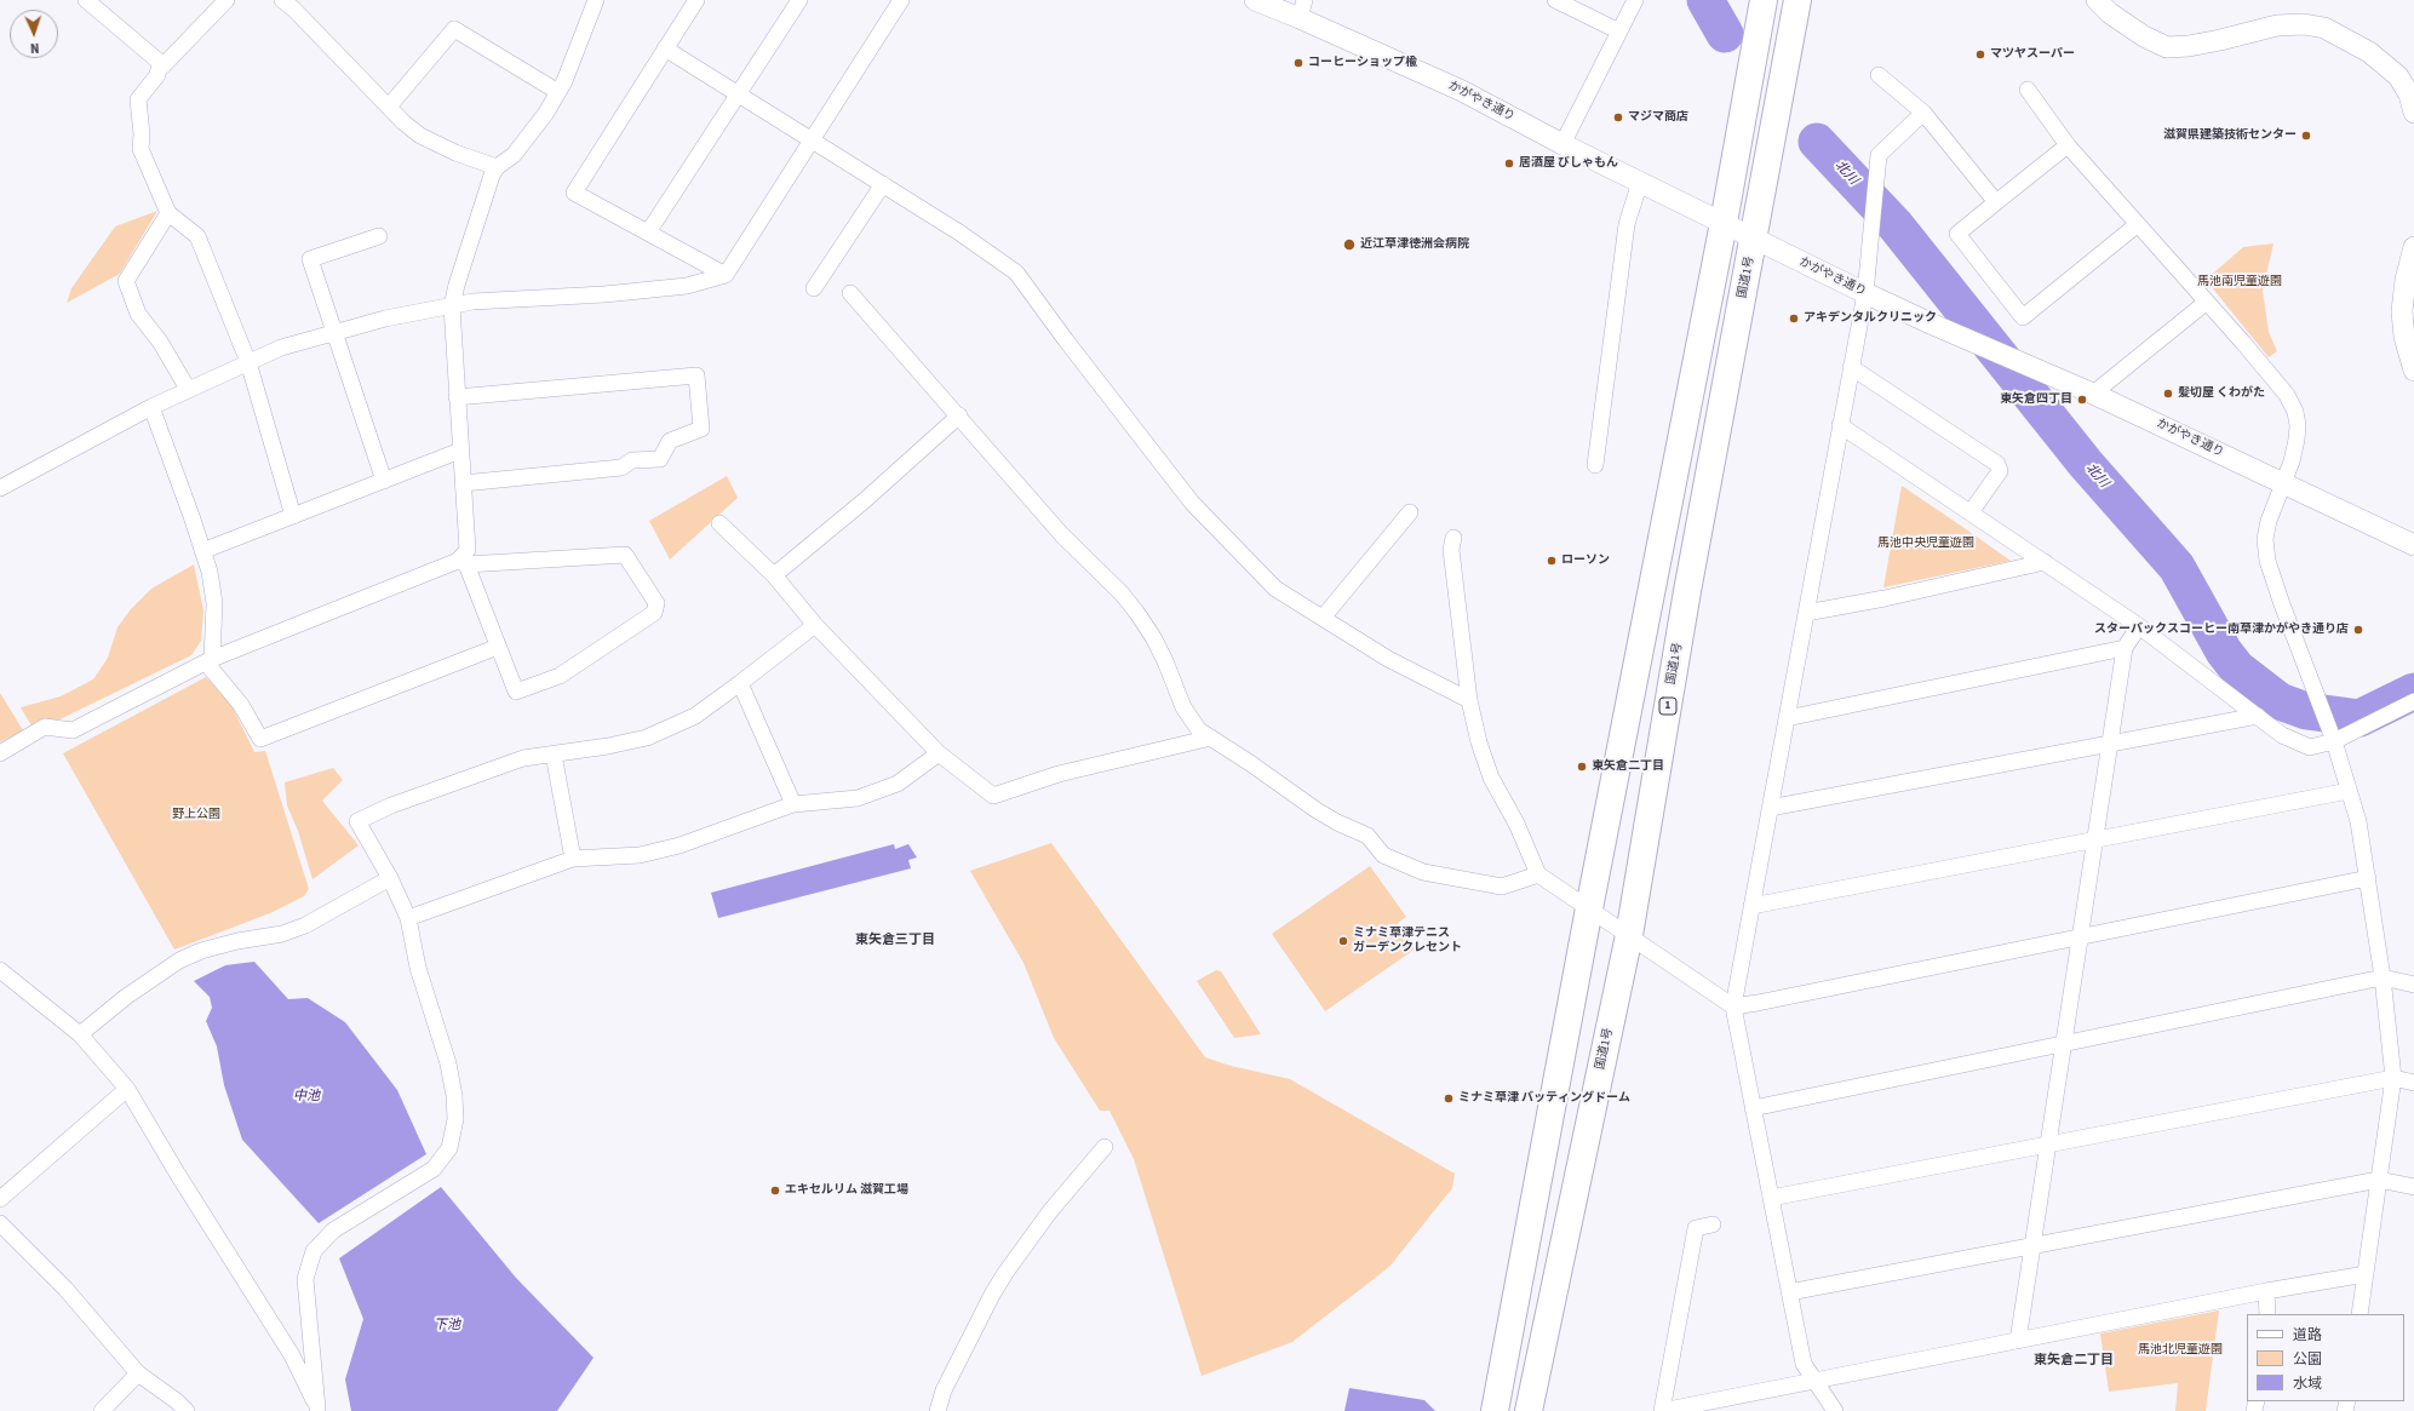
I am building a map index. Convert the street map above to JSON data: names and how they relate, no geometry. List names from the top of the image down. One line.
{"streets":{"highway":["国道1号","1"],"street":["かがやき通り"]},"crossings":[["かがやき通り","国道1号"]],"districts":["東矢倉三丁目","東矢倉二丁目"],"water":["北川","中池","下池"],"parks":["馬池南児童遊園","馬池中央児童遊園","野上公園","馬池北児童遊園"],"places":["マツヤスーパー","コーヒーショップ楡","マジマ商店","滋賀県建築技術センター","居酒屋 びしゃもん","近江草津徳洲会病院","アキデンタルクリニック","髪切屋 くわがた","東矢倉四丁目","ローソン","スターバックスコーヒー南草津かがやき通り店","東矢倉二丁目","ミナミ草津テニス ガーデンクレセント","ミナミ草津 バッティングドーム","エキセルリム 滋賀工場"],"legend":["道路","公園","水域"],"north":"bottom"}
